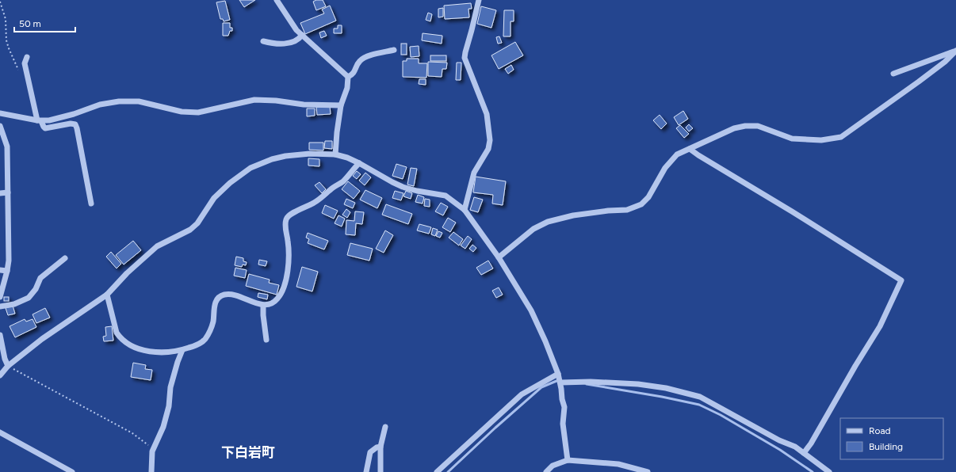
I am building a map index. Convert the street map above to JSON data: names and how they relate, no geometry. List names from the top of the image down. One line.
{"districts":["下白岩町"],"legend":["Road","Building"],"scale_bar":"50 m"}
